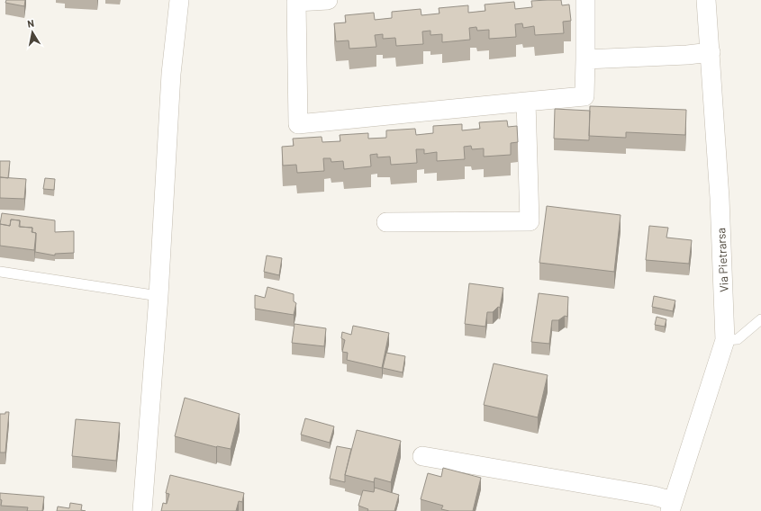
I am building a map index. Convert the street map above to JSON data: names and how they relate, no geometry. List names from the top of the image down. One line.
{"streets":{"street":["Via Pietrarsa"]},"north":"top"}
